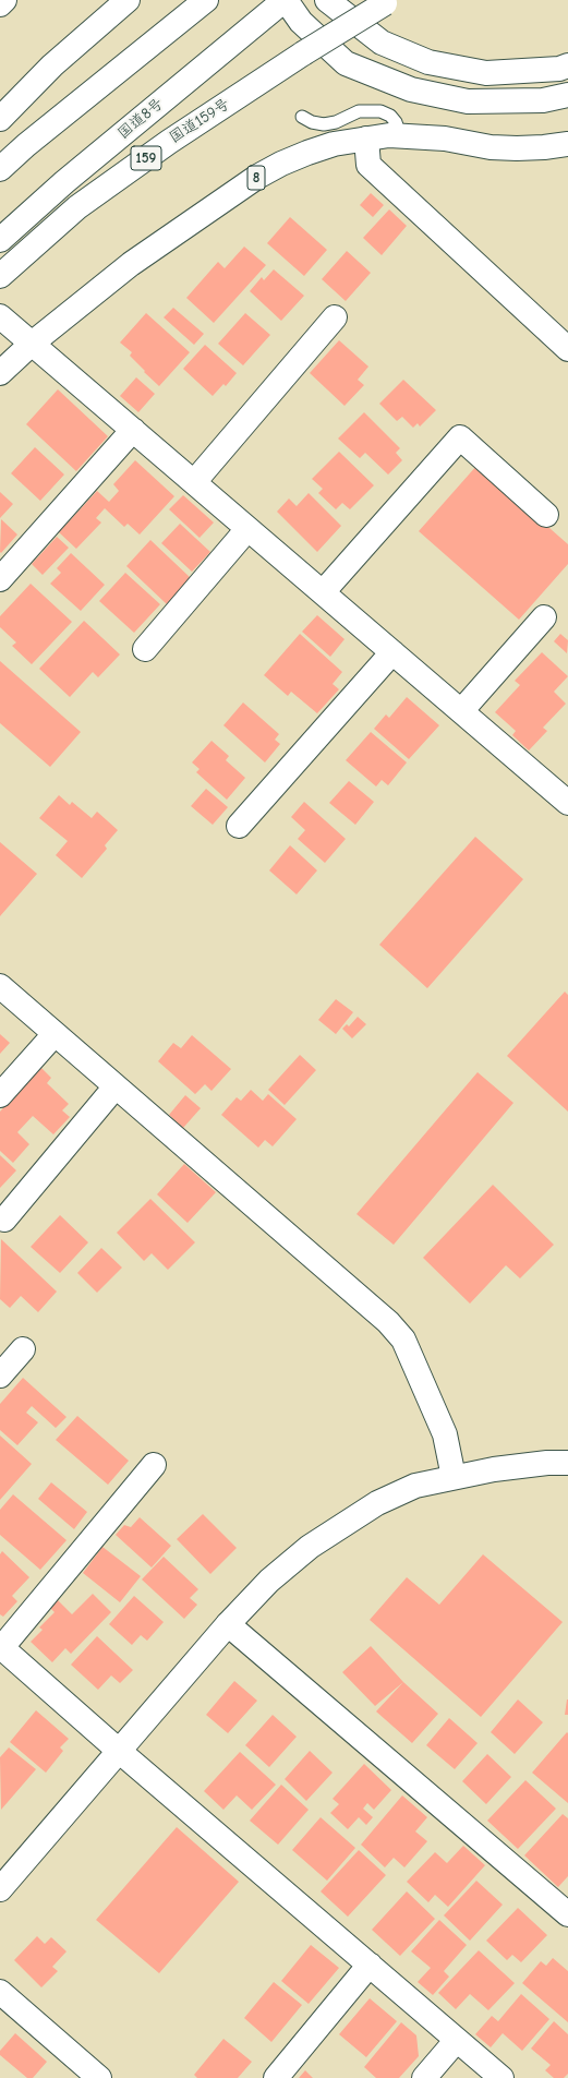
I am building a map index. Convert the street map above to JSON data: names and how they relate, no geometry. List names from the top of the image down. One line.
{"streets":{"main road":["国道8号","国道159号","159","8"]}}
